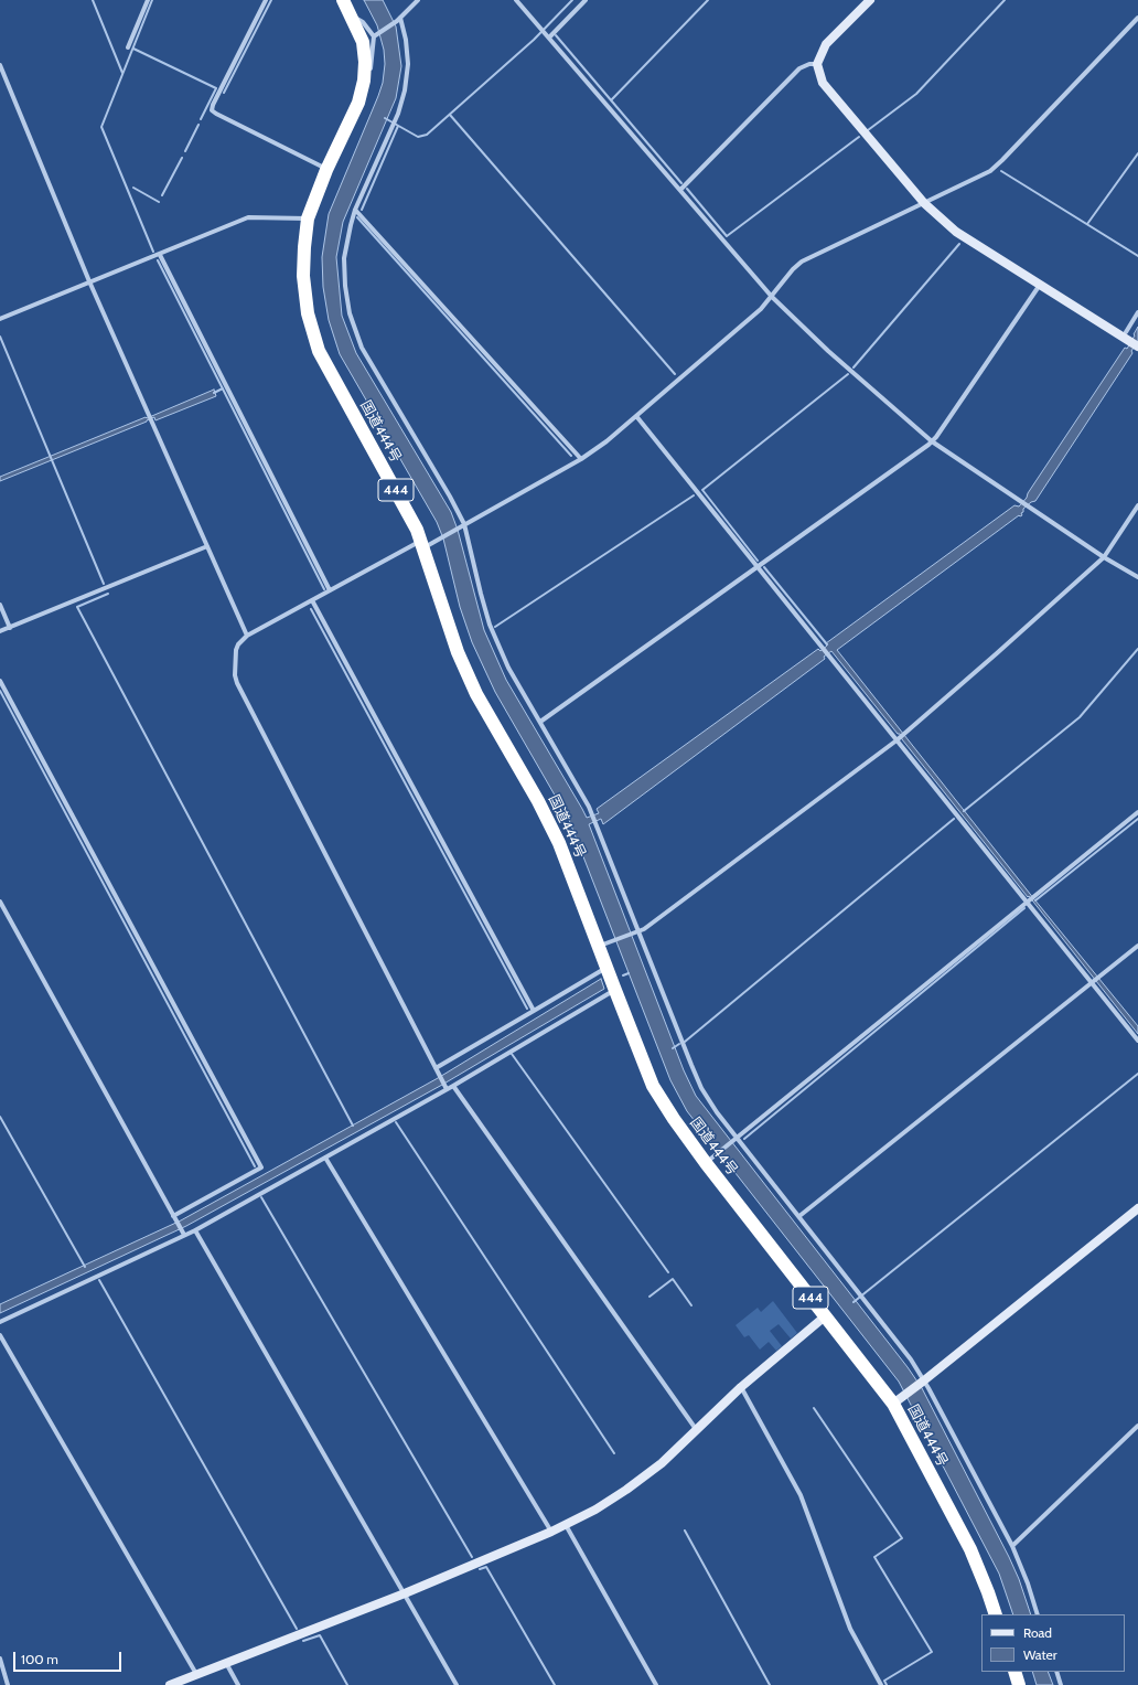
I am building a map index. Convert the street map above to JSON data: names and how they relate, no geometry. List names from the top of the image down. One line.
{"streets":{"highway":["国道444号","444"]},"legend":["Road","Water"],"scale_bar":"100 m"}
